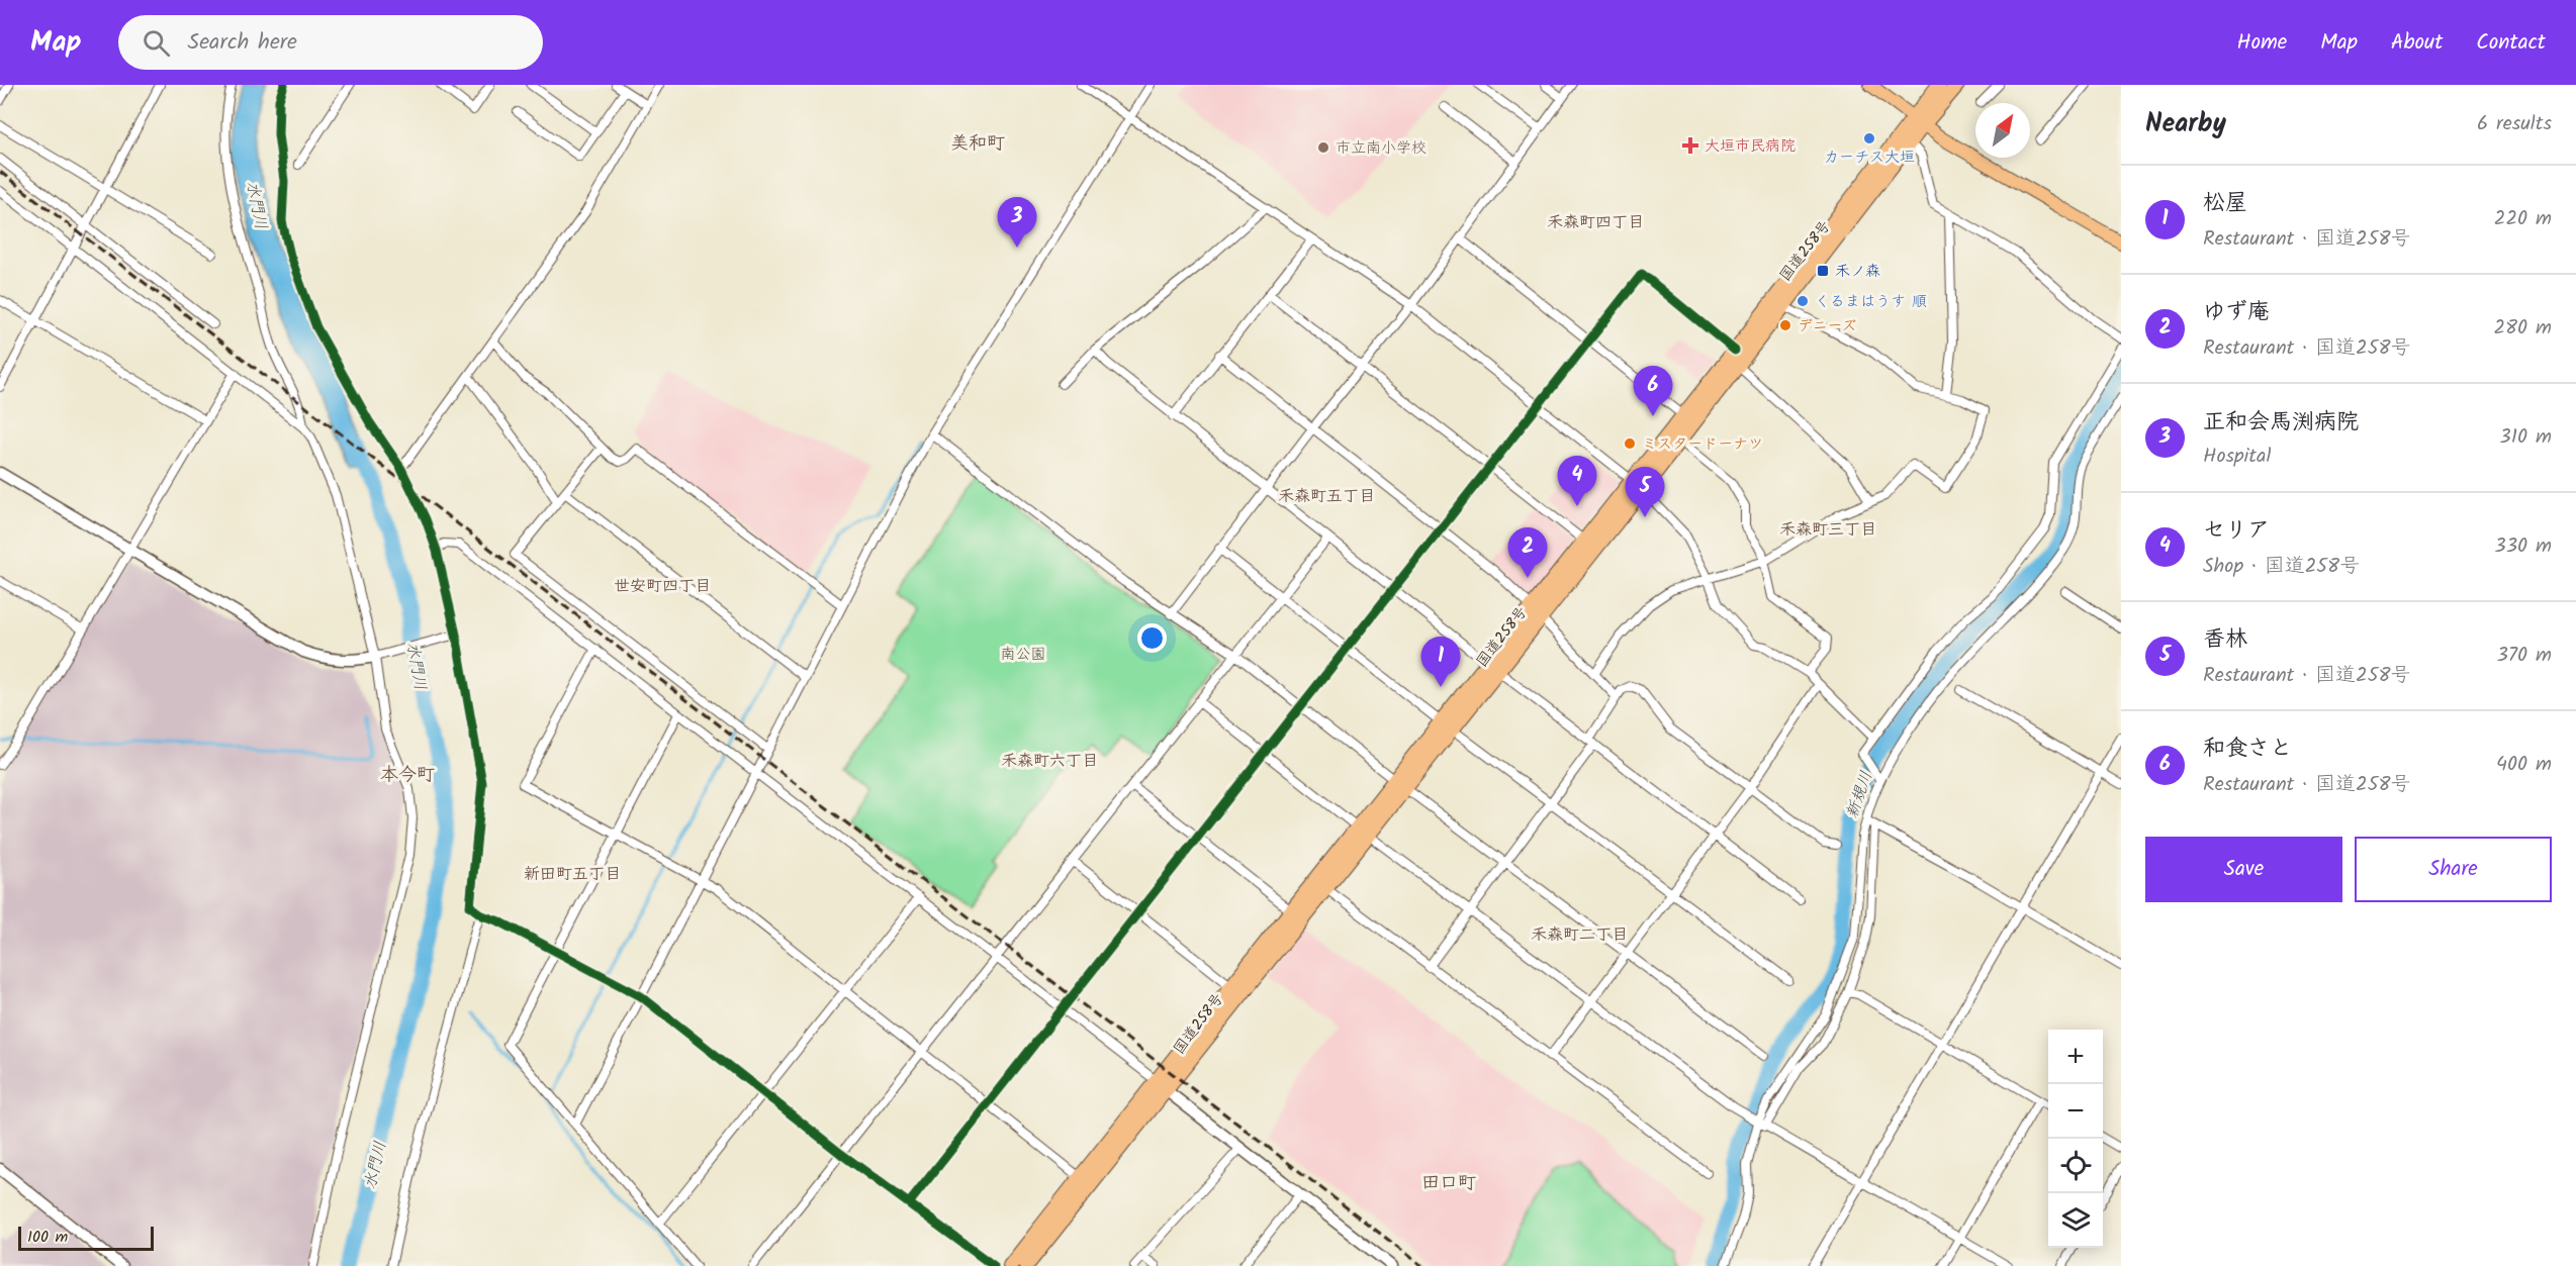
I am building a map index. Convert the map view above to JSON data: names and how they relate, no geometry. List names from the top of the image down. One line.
{"streets":{"highway":["国道258号"]},"districts":["美和町","禾森町四丁目","禾森町五丁目","禾森町三丁目","世安町四丁目","禾森町六丁目","本今町","新田町五丁目","禾森町二丁目","田口町"],"water":["水門川","新規川"],"parks":["南公園"],"places":{"other":["カーチス大垣","市立南小学校","くるまはうす 順","デニーズ","ミスタードーナツ"],"health":["大垣市民病院"],"transit":["禾ノ森"]},"scale_bar":"100 m","north":"top right","page":{"header":"Map","search":"Search here","nav":["Home","Map","About","Contact"],"heading":["Nearby","6 results"],"list":[{"mark":"1","name":"松屋","note":"Restaurant · 国道258号","value":"220 m"},{"mark":"2","name":"ゆず庵","note":"Restaurant · 国道258号","value":"280 m"},{"mark":"3","name":"正和会馬渕病院","note":"Hospital","value":"310 m"},{"mark":"4","name":"セリア","note":"Shop · 国道258号","value":"330 m"},{"mark":"5","name":"香林","note":"Restaurant · 国道258号","value":"370 m"},{"mark":"6","name":"和食さと","note":"Restaurant · 国道258号","value":"400 m"}],"pins":["3","6","4","5","2","1"],"buttons":["Save","Share"],"map_buttons":["+","−"],"scale":"100 m"}}
